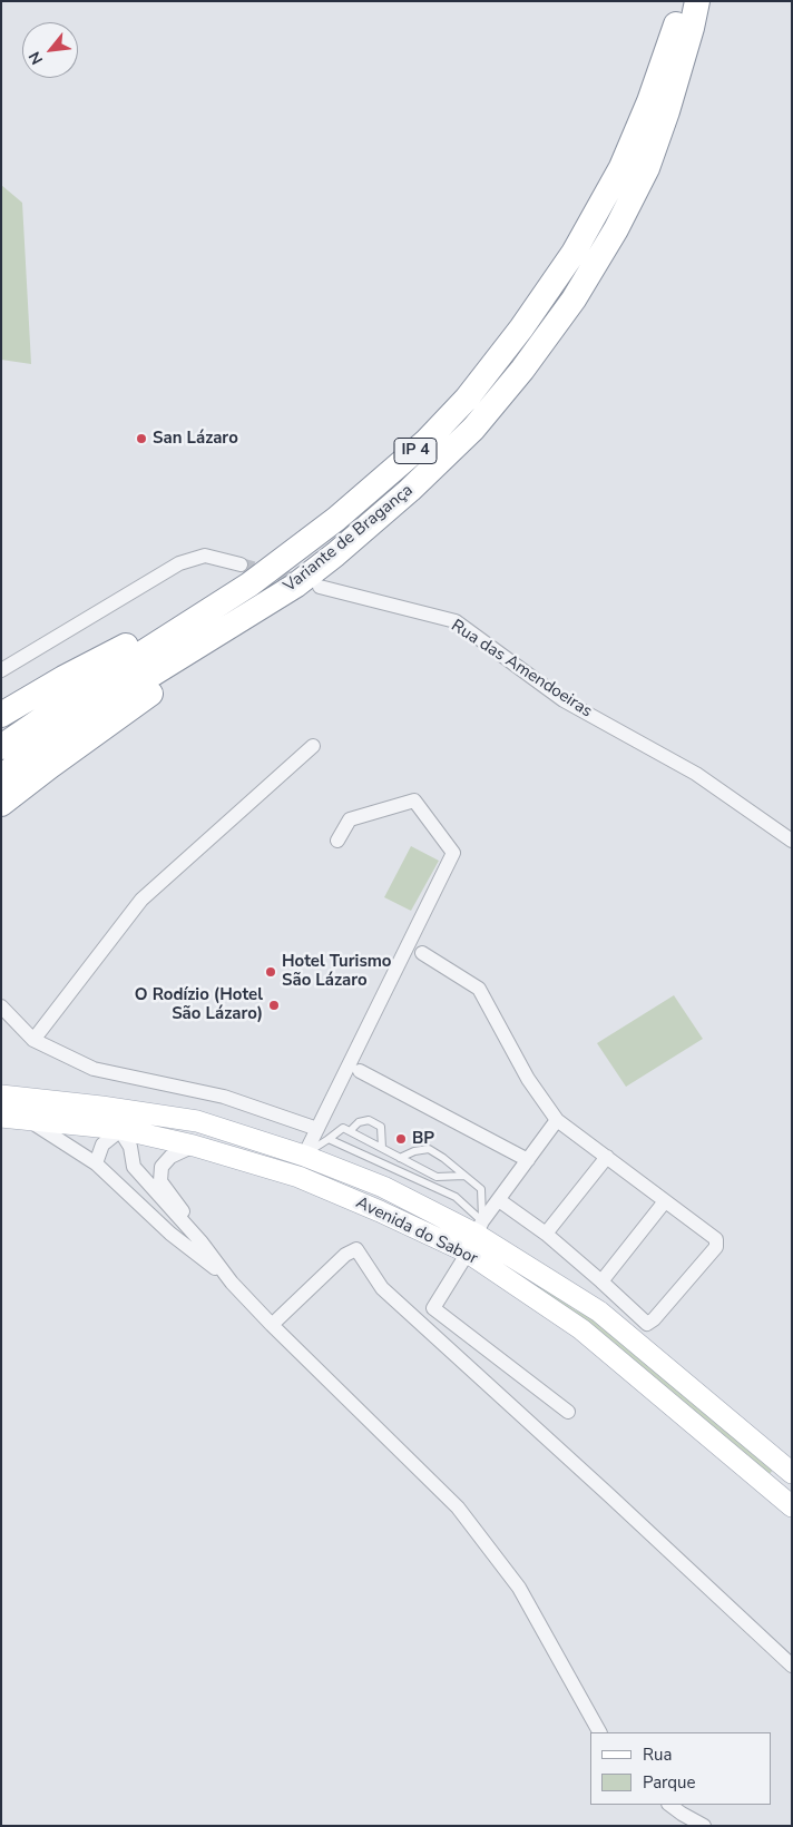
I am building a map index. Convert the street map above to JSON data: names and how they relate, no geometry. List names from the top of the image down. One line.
{"streets":{"highway":["IP 4","Variante de Bragança"],"main road":["Avenida do Sabor"],"street":["Rua das Amendoeiras"]},"crossings":[["Variante de Bragança","Rua das Amendoeiras"]],"places":["San Lázaro","Hotel Turismo São Lázaro","O Rodízio (Hotel São Lázaro)","BP"],"legend":["Rua","Parque"],"north":"bottom left"}
